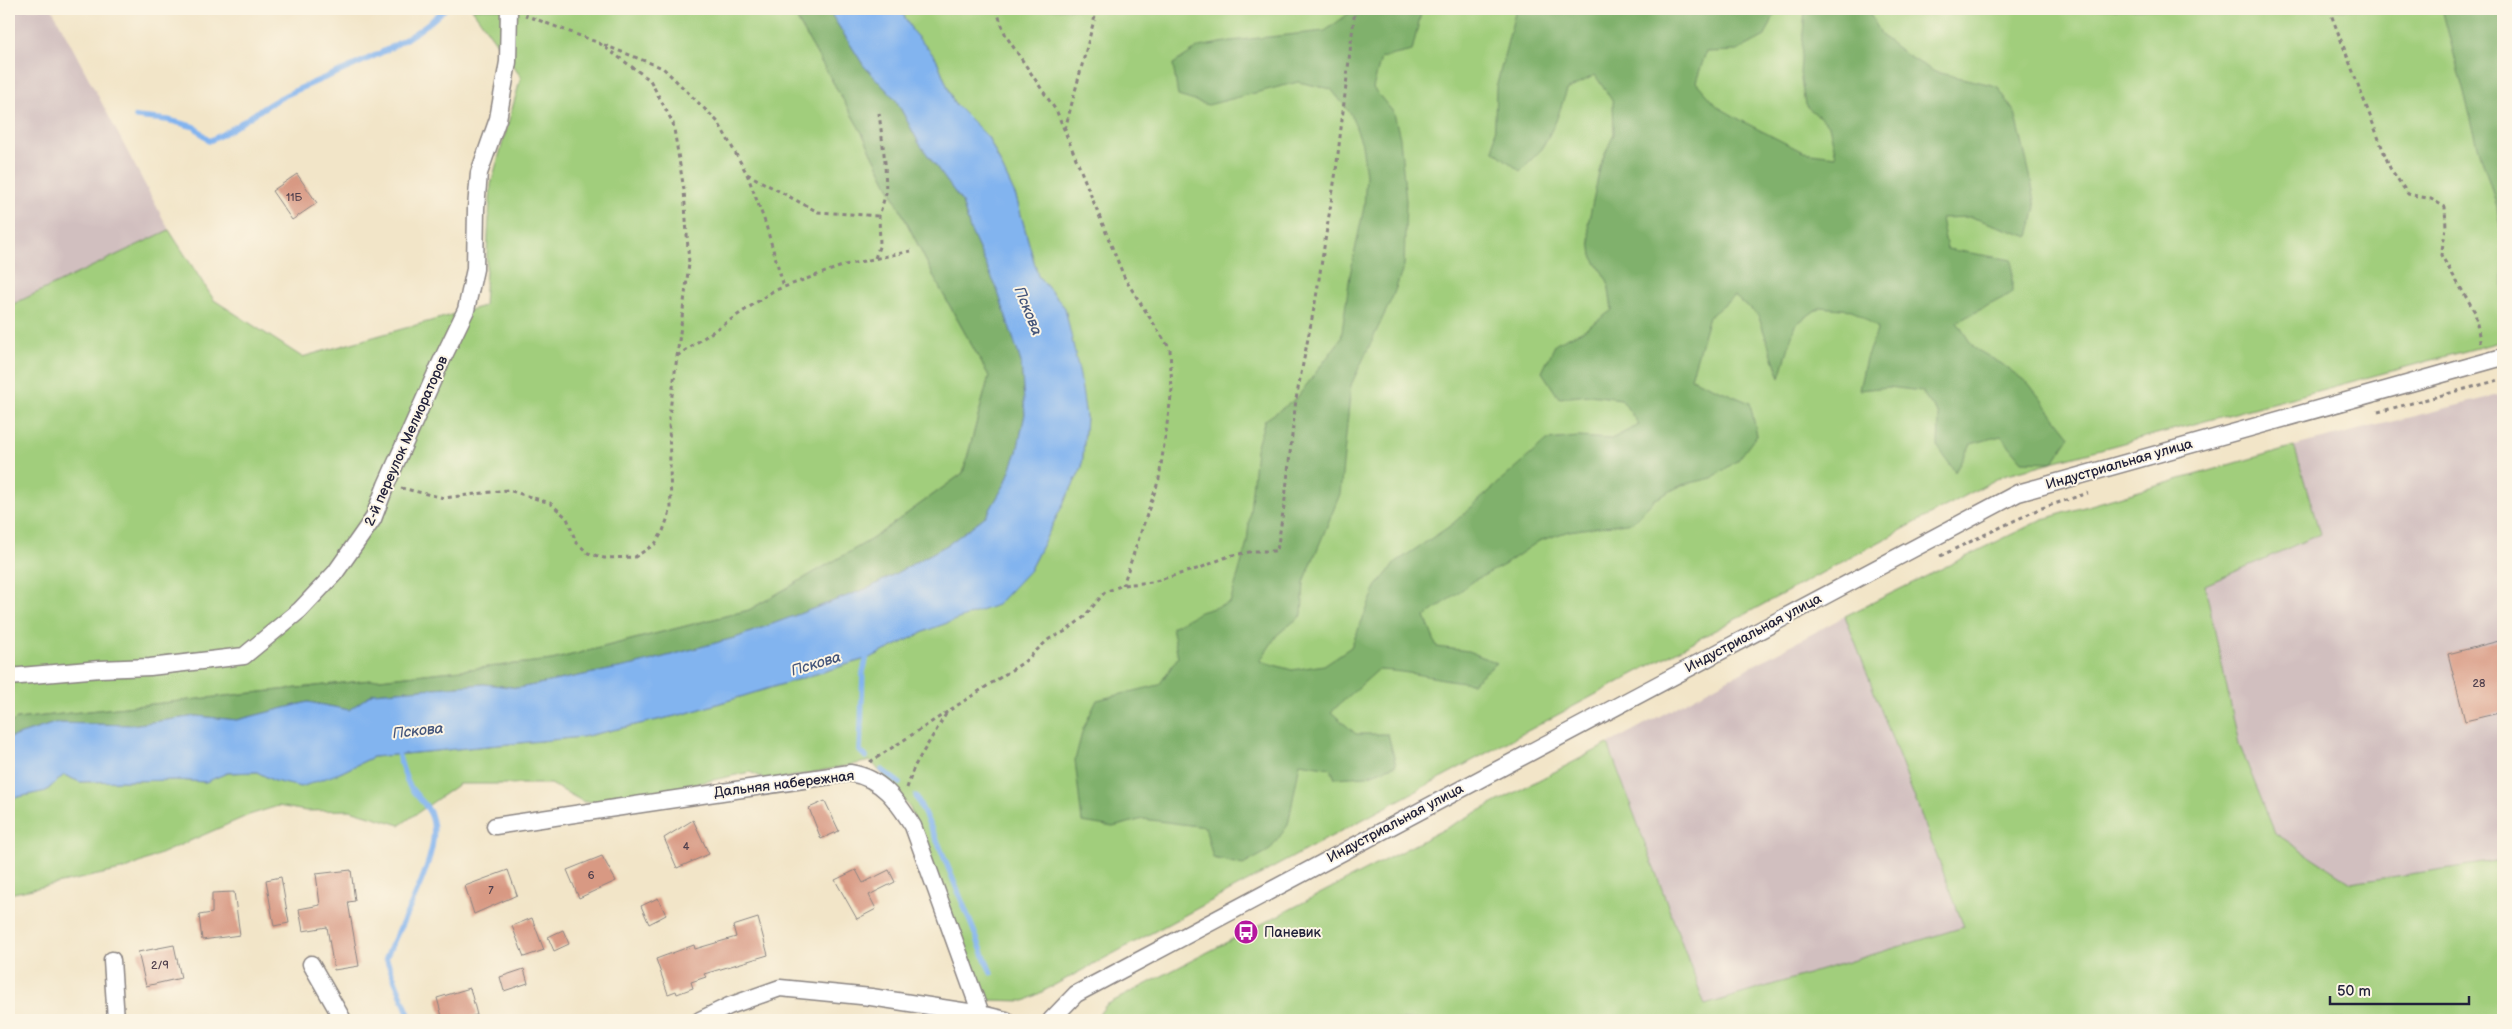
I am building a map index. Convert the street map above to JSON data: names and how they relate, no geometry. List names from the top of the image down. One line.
{"streets":{"street":["2-й переулок Мелиораторов","Индустриальная улица","Дальняя набережная"]},"water":["Пскова"],"places":{"bus stop":["Паневик"]},"house_numbers":["11Б","28","4","6","7","2/9"],"scale_bar":"50 m"}
